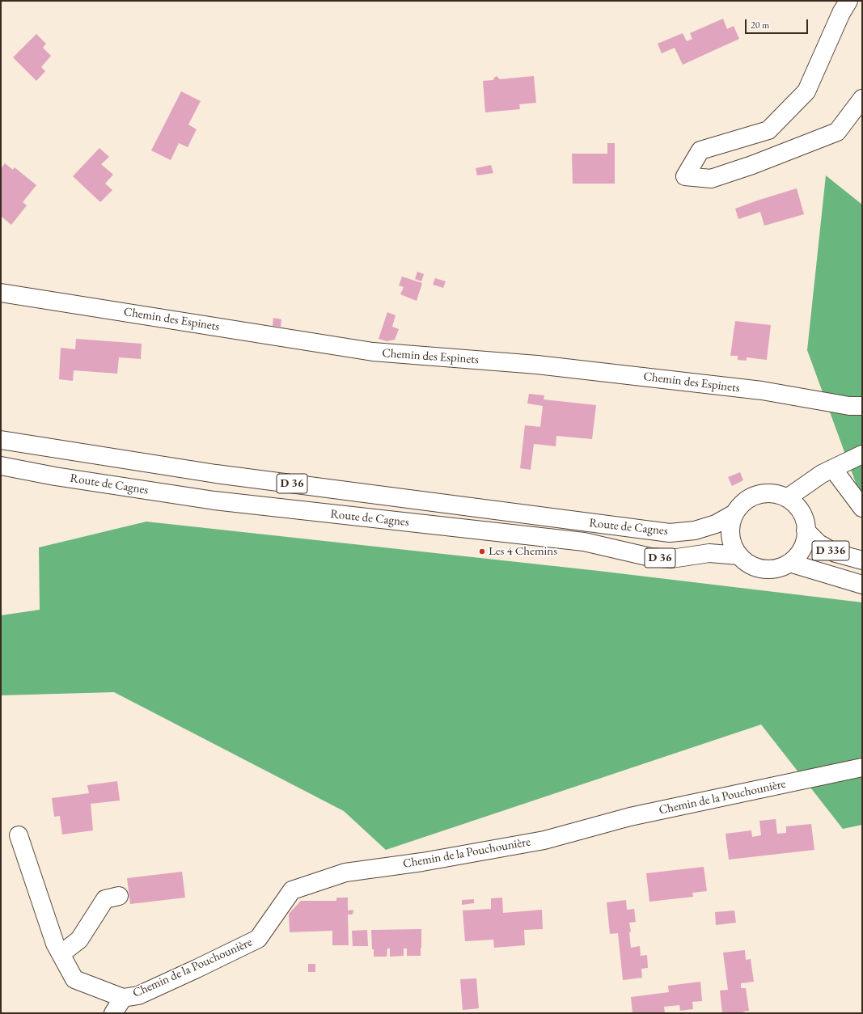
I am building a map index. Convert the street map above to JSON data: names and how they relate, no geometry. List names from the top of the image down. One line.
{"streets":{"street":["Chemin des Espinets","D 36","Route de Cagnes","D 336","Chemin de la Pouchounière"]},"crossings":[["Route de Cagnes","D 336"]],"places":["Les 4 Chemins"],"scale_bar":"20 m"}
